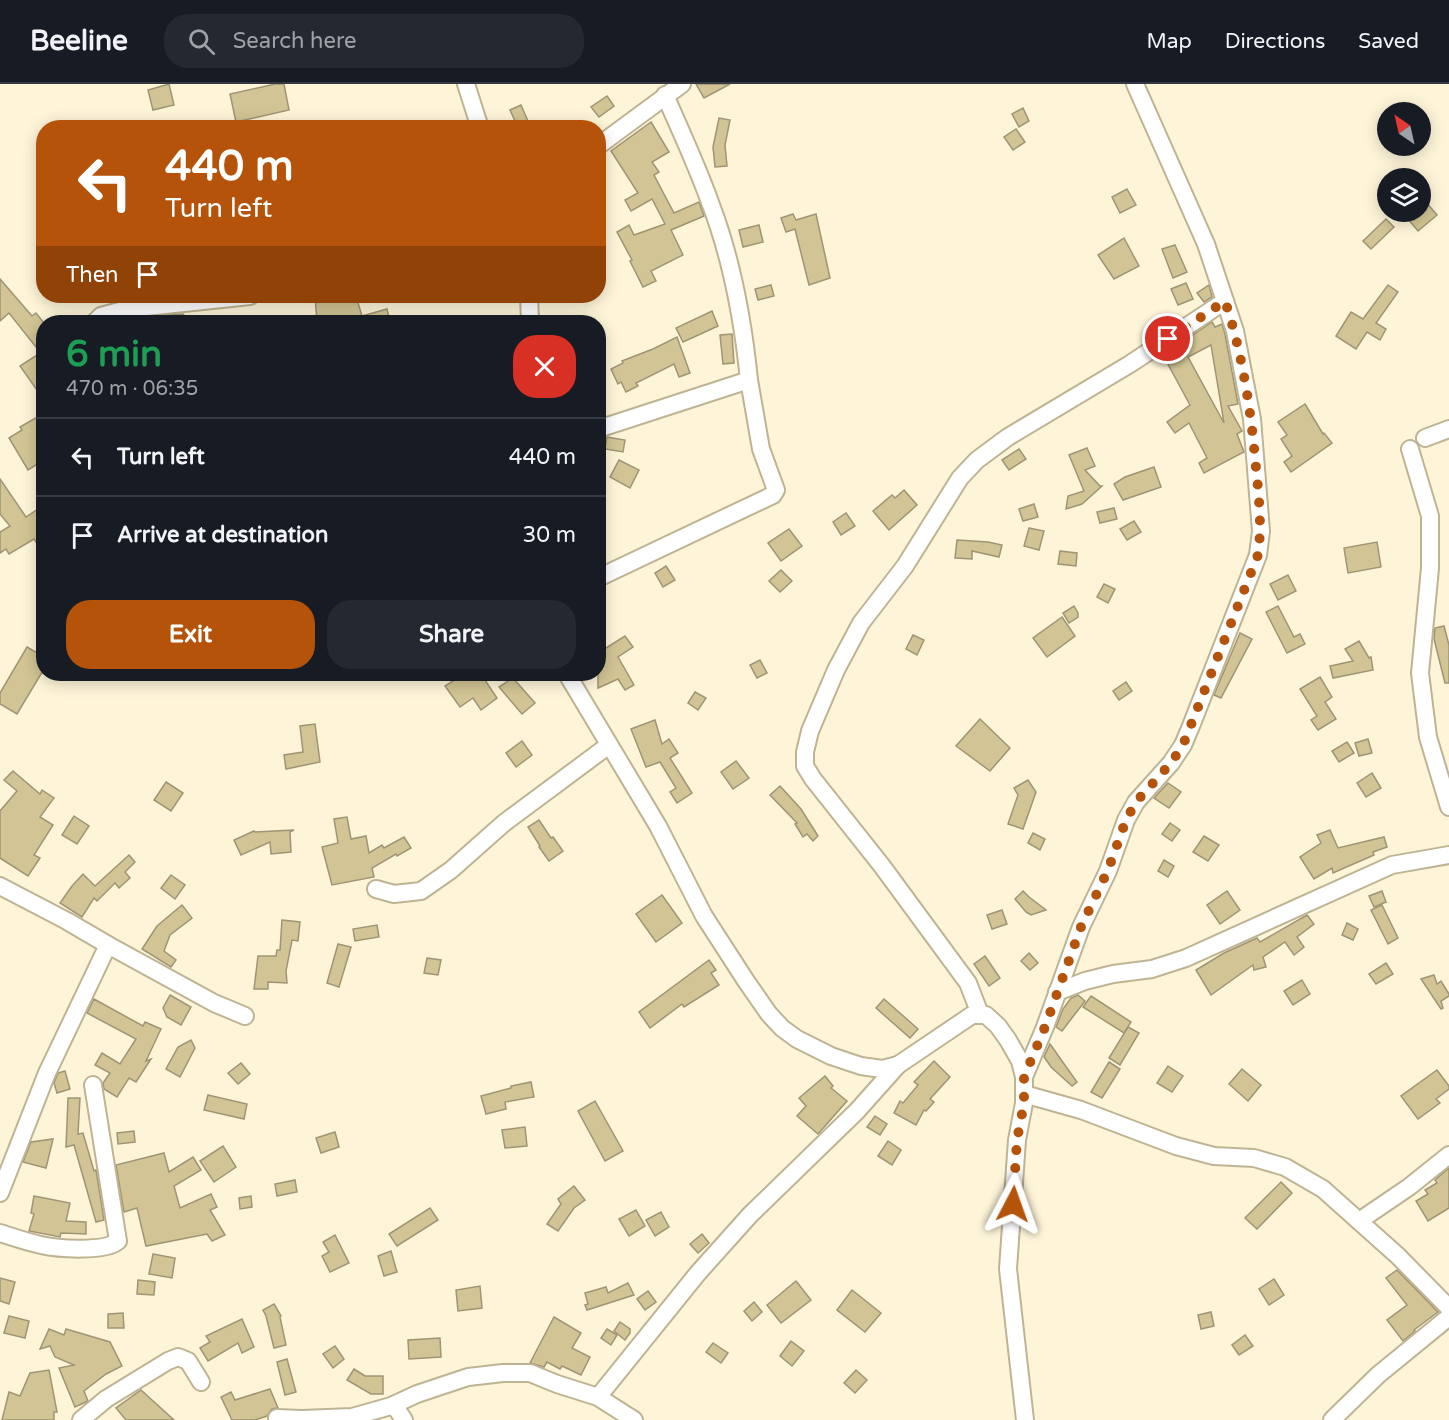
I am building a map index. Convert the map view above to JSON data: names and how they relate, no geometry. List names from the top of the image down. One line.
{"north":"top left","page":{"header":"Beeline","search":"Search here","nav":["Map","Directions","Saved"],"turn":["440 m","Turn left"],"then":"Then","heading":["6 min","470 m · 06:35"],"list":[{"name":"Turn left","value":"440 m"},{"name":"Arrive at destination","value":"30 m"}],"buttons":["Exit","Share"]}}
